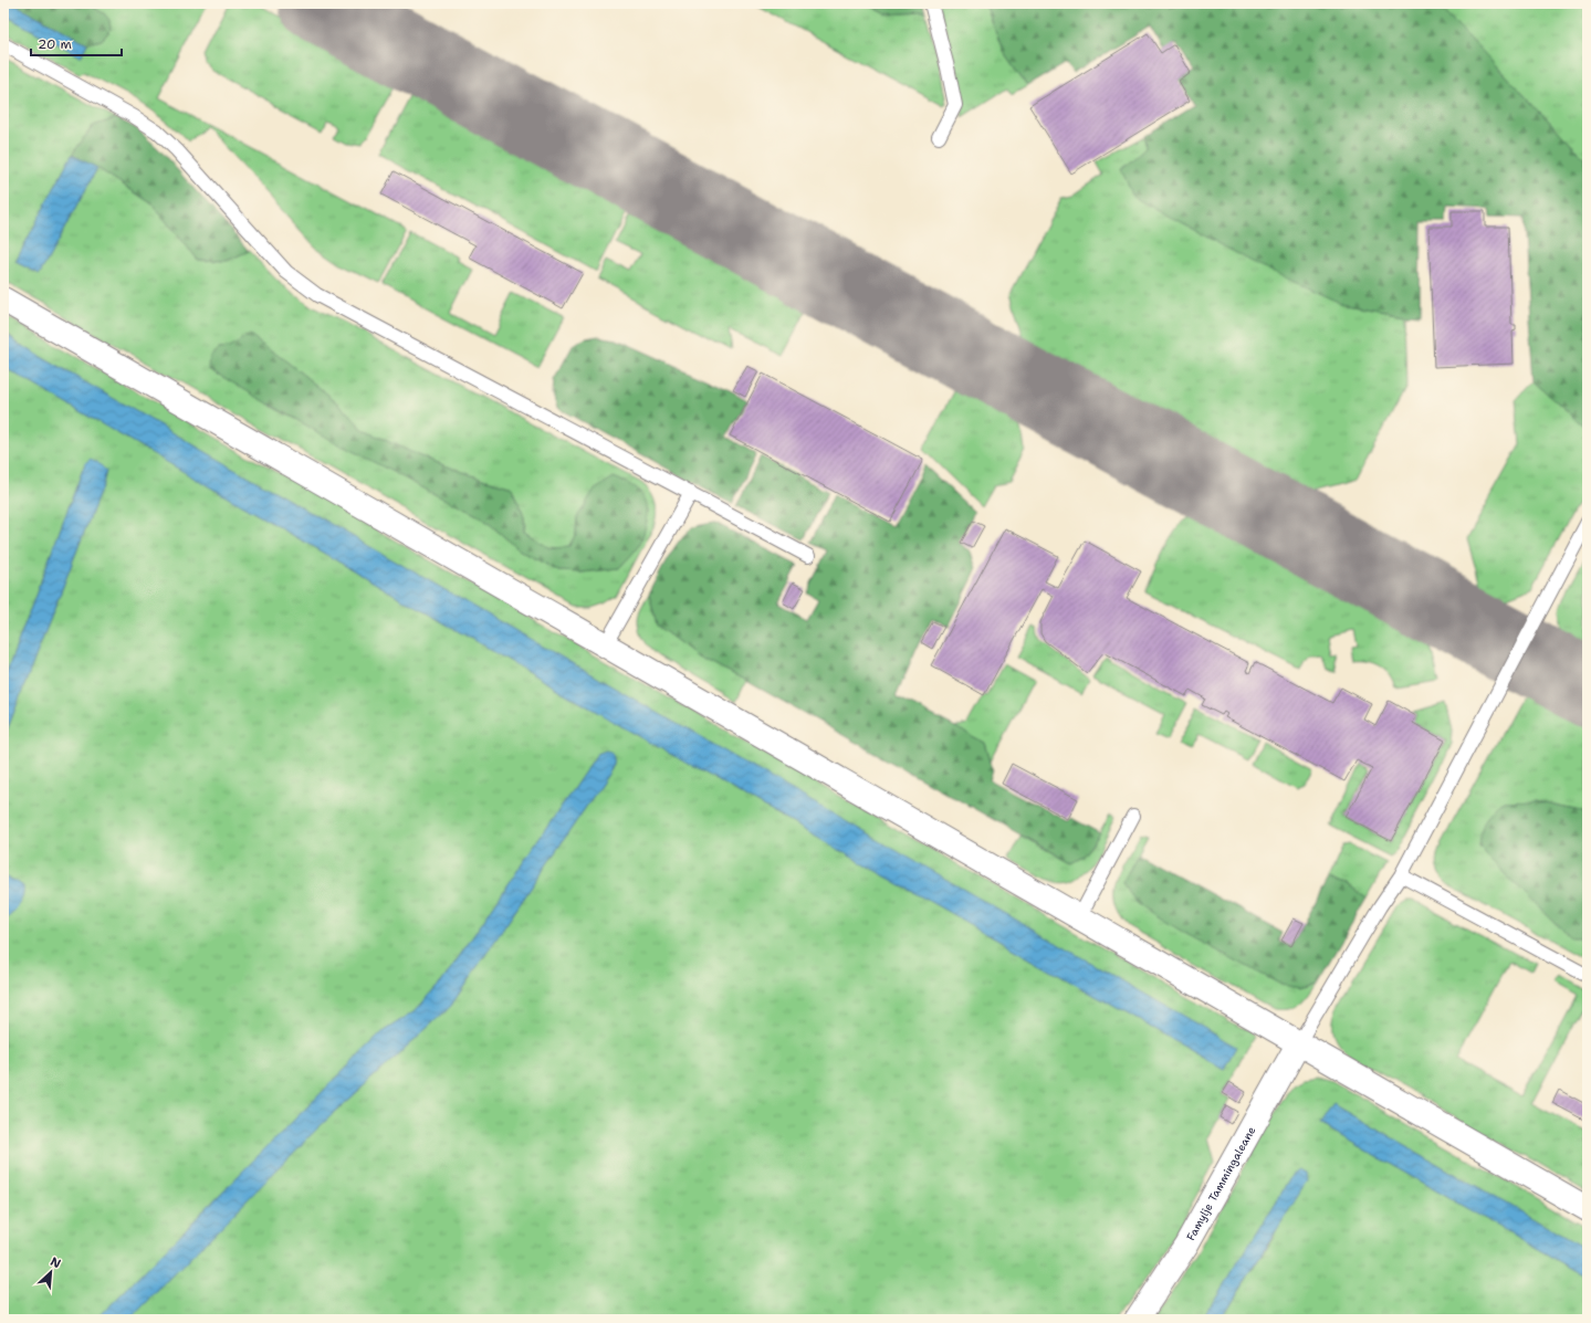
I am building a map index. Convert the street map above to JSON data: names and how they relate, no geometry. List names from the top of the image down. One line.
{"streets":{"street":["Famylje Tammingaleane"]},"scale_bar":"20 m","north":"top right"}
